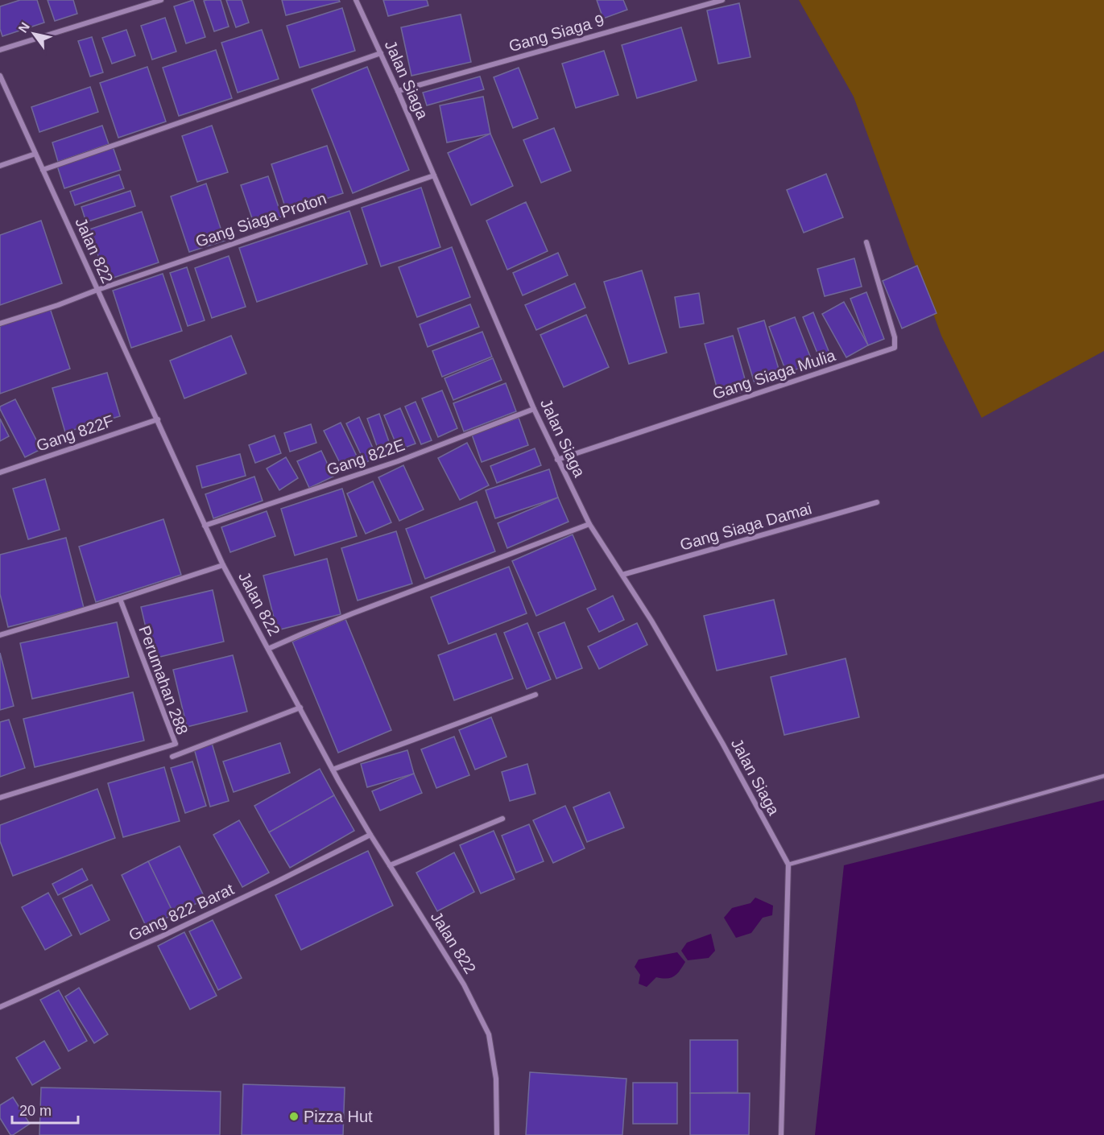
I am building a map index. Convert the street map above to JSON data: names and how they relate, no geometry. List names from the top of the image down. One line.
{"streets":{"street":["Gang Siaga 9","Jalan Siaga","Gang Siaga Proton","Jalan 822","Gang Siaga Mulia","Gang 822F","Gang 822E","Gang Siaga Damai","Perumahan 288","Gang 822 Barat"]},"crossings":[["Gang Siaga 9","Jalan Siaga"],["Jalan Siaga","Gang Siaga Proton"],["Jalan Siaga","Gang Siaga Mulia"],["Jalan Siaga","Gang 822E"],["Jalan Siaga","Gang Siaga Damai"],["Gang Siaga Proton","Jalan 822"],["Jalan 822","Gang 822F"],["Jalan 822","Gang 822E"],["Jalan 822","Gang 822 Barat"]],"places":["Pizza Hut"],"scale_bar":"20 m","north":"top left"}
